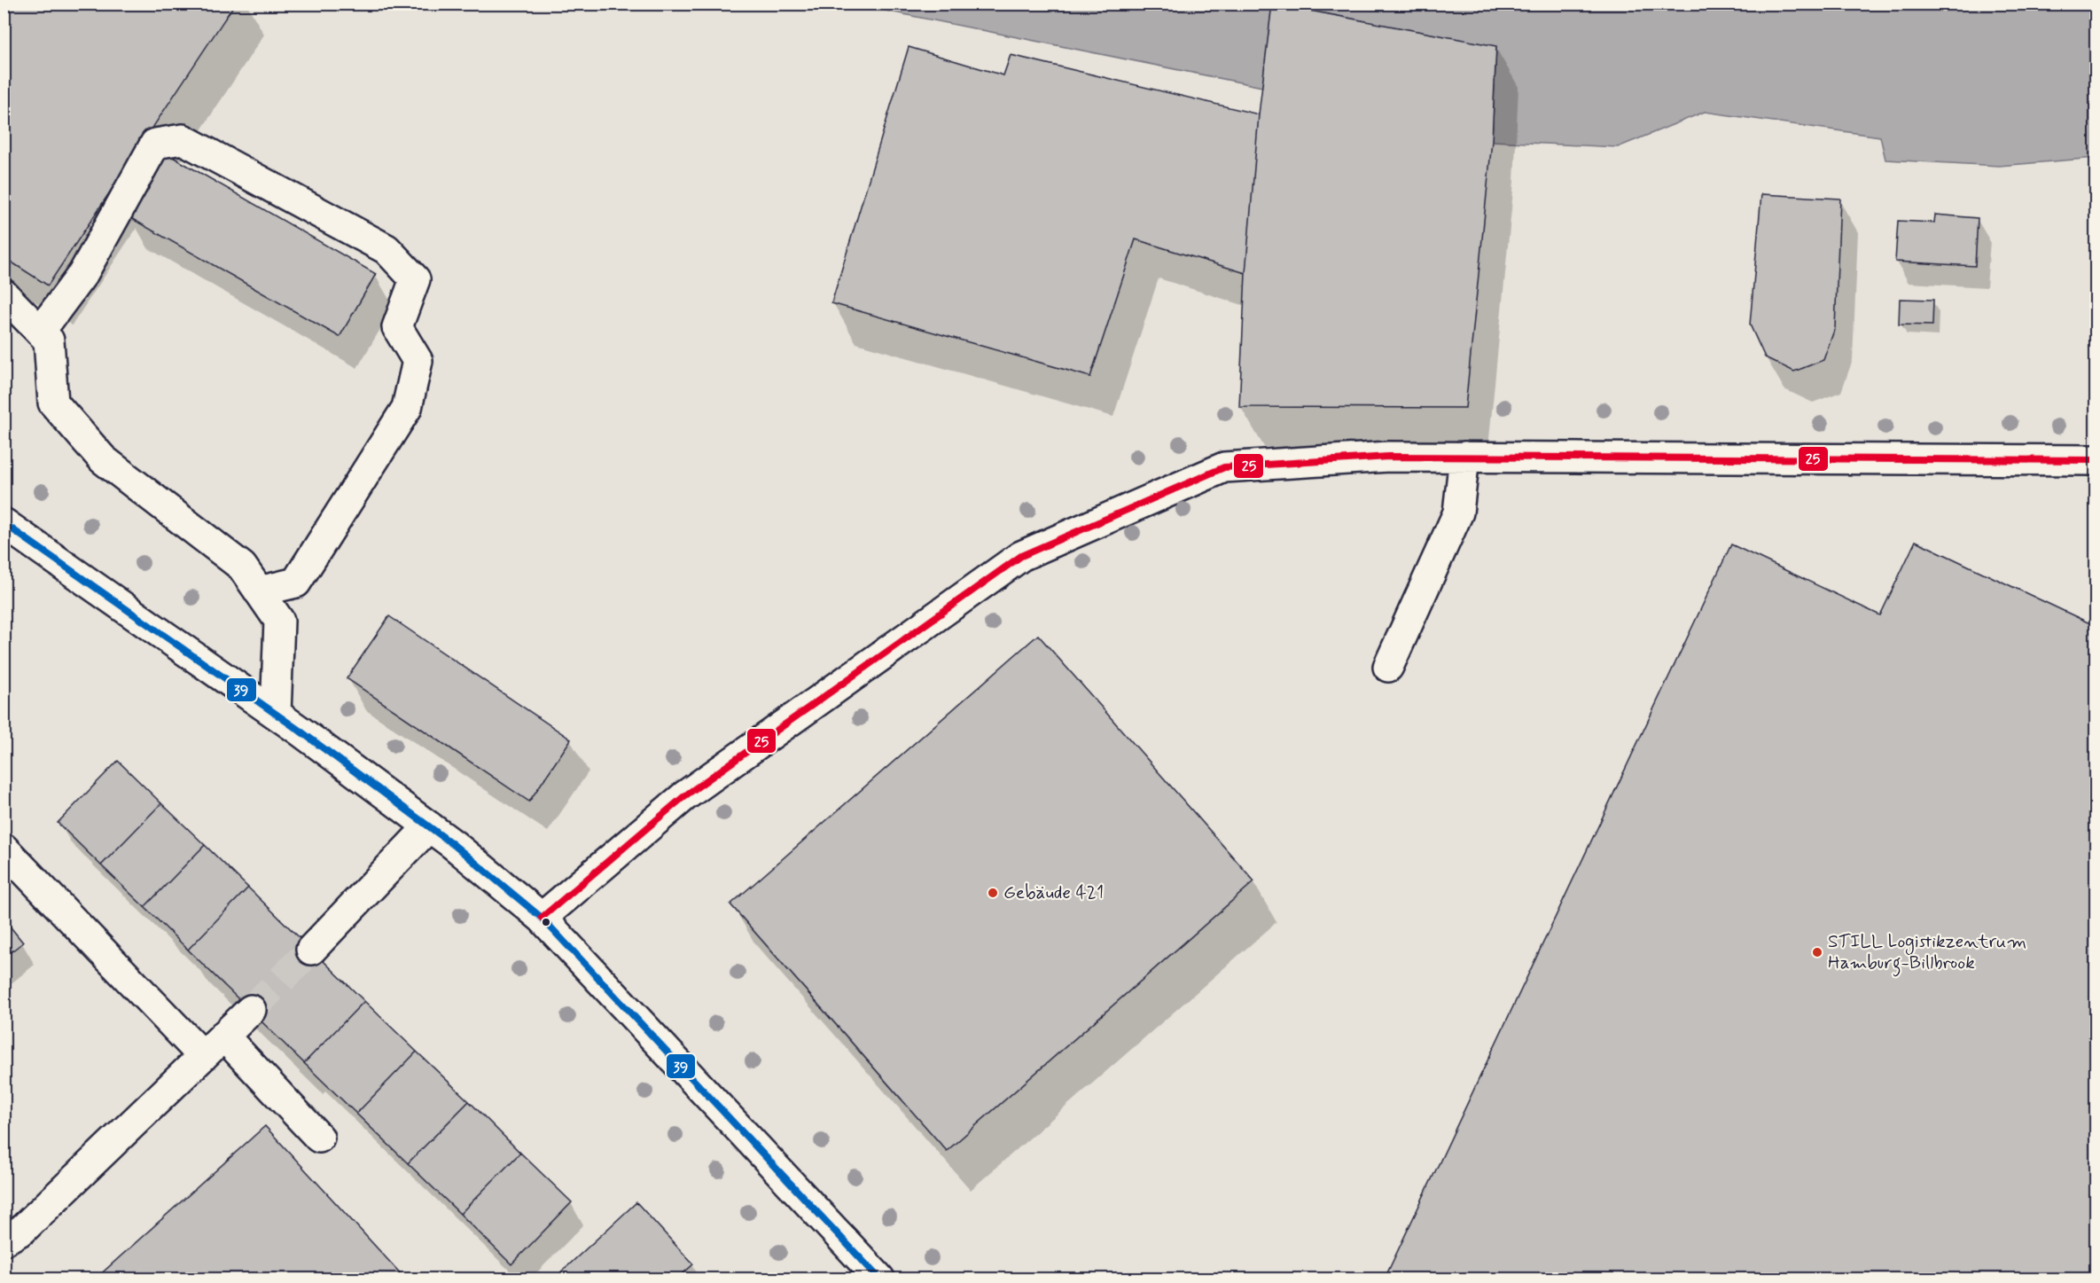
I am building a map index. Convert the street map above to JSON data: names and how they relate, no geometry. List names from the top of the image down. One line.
{"places":["Gebäude 421","STILL Logistikzentrum Hamburg-Billbrook"],"lines":["transit line 25","transit line 39"]}
